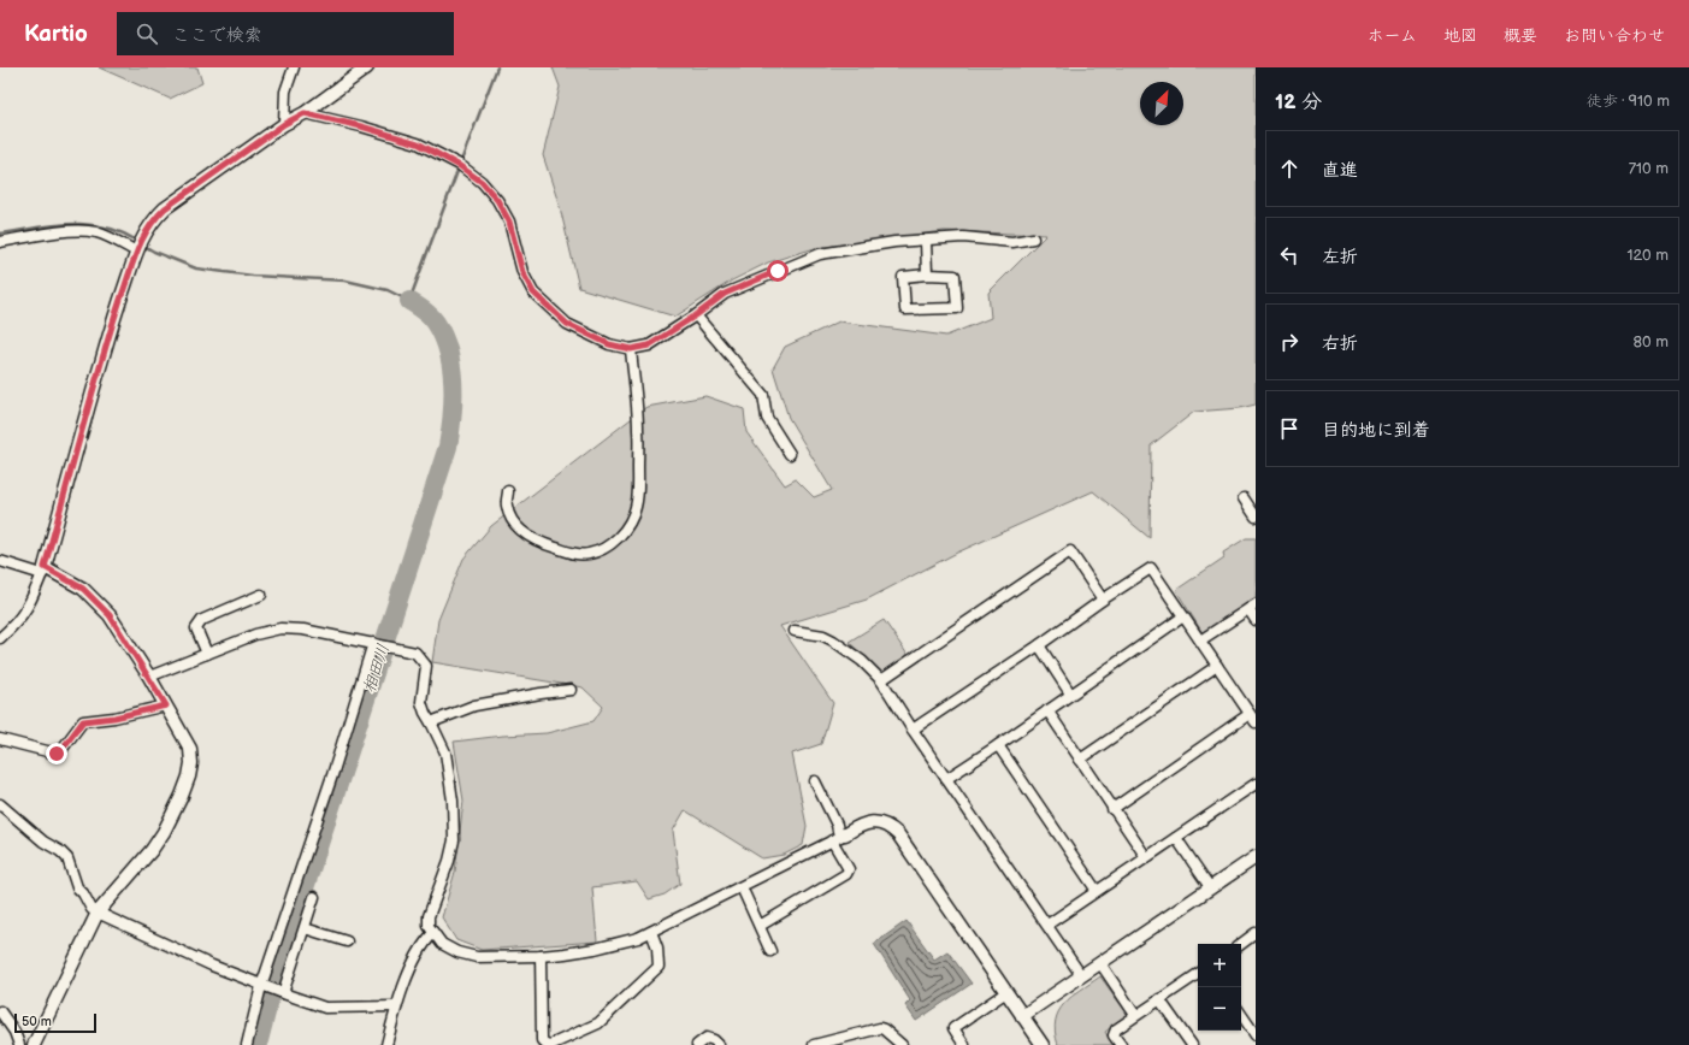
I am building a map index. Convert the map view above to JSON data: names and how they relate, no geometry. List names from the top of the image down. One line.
{"water":["相田川"],"scale_bar":"50 m","north":"top right","page":{"header":"Kartio","search":"ここで検索","nav":["ホーム","地図","概要","お問い合わせ"],"heading":["12 分","徒歩 · 910 m"],"list":[["直進","710 m"],["左折","120 m"],["右折","80 m"],"目的地に到着"],"map_buttons":["+","−"],"scale":"50 m"}}
